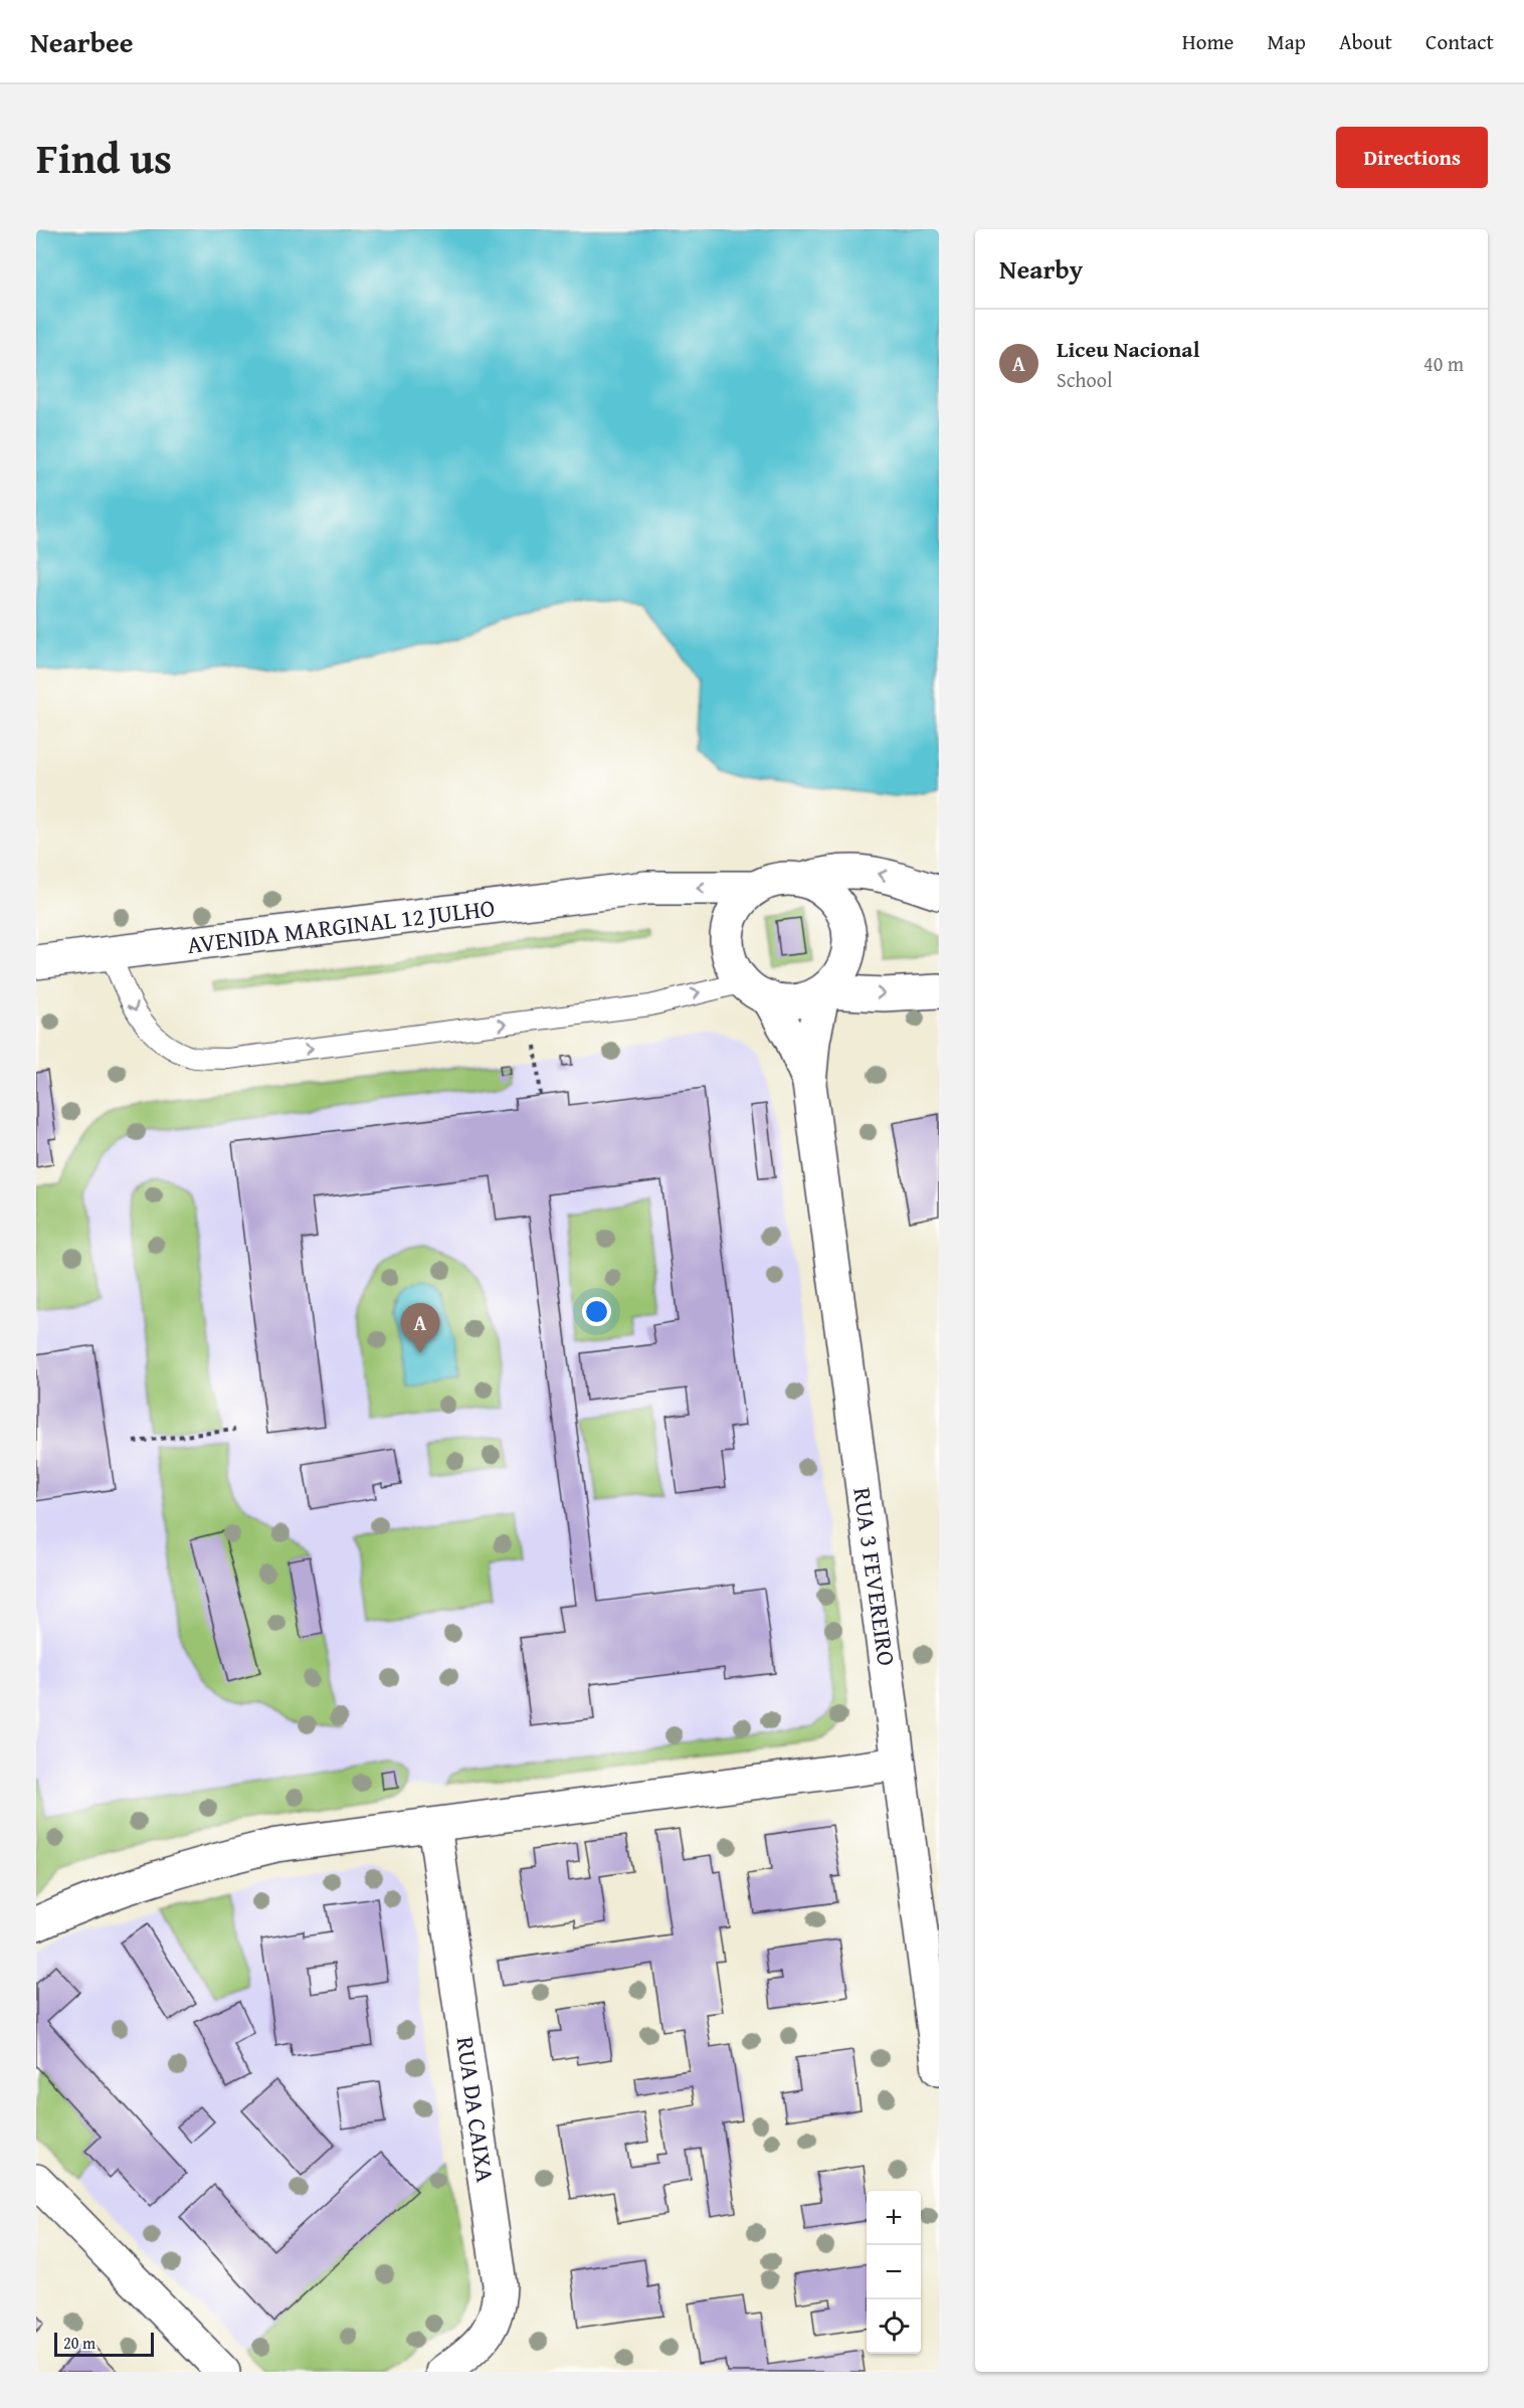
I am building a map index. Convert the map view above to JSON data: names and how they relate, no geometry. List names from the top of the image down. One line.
{"streets":{"street":["AVENIDA MARGINAL 12 JULHO","RUA 3 FEVEREIRO","RUA DA CAIXA"]},"one_way":["AVENIDA MARGINAL 12 JULHO"],"scale_bar":"20 m","page":{"header":"Nearbee","nav":["Home","Map","About","Contact"],"title":"Find us","buttons":"Directions","heading":"Nearby","list":[{"mark":"A","name":"Liceu Nacional","note":"School","value":"40 m"}],"pins":"A","map_buttons":["+","−"],"scale":"20 m"}}
